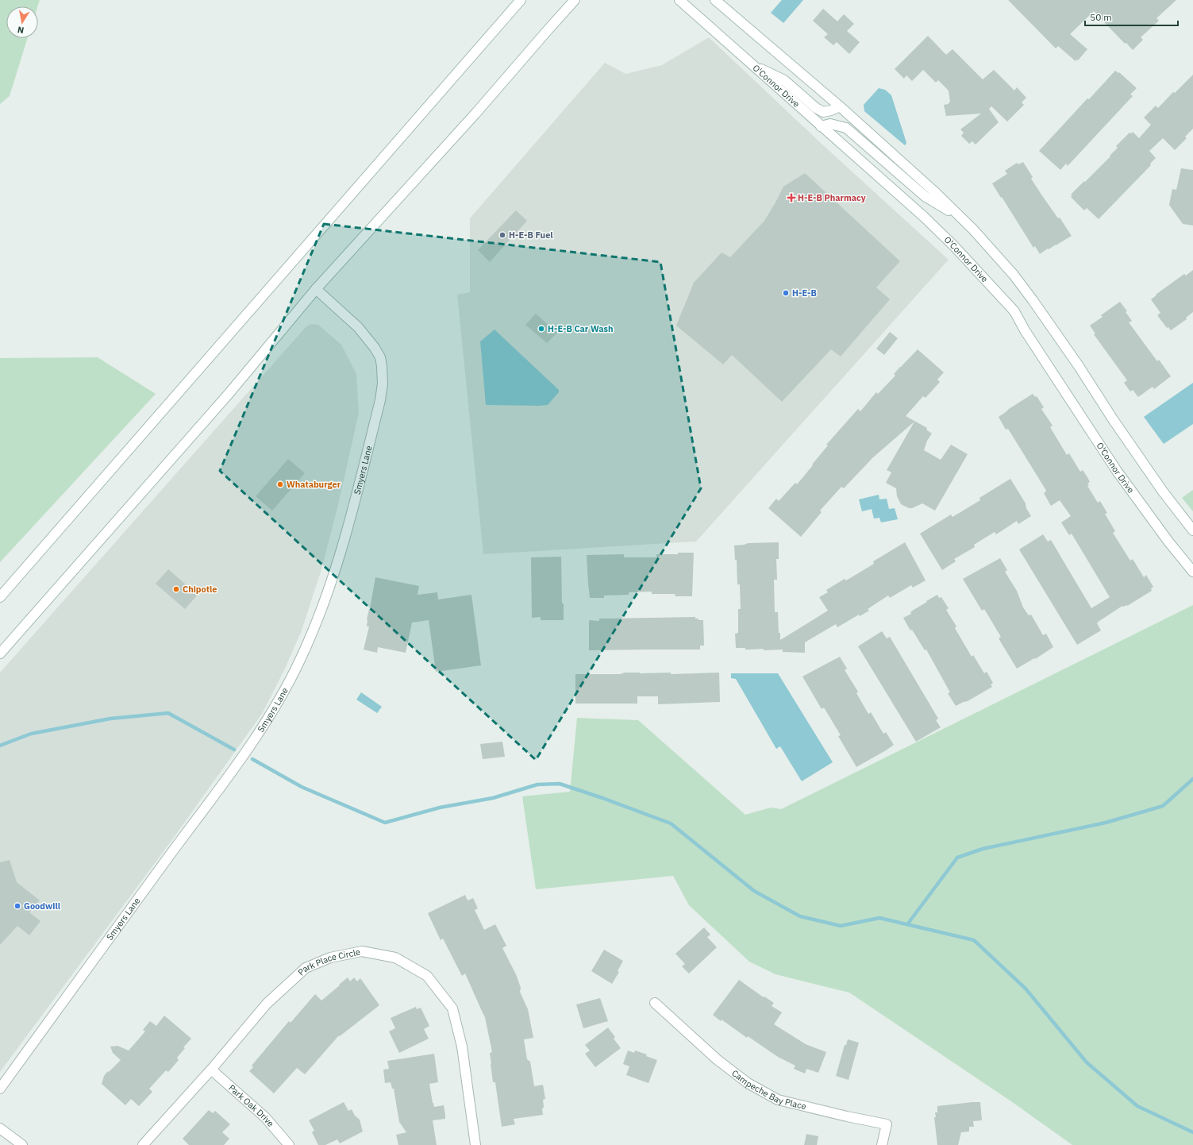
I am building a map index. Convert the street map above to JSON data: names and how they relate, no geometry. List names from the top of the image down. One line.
{"streets":{"main road":["O'Connor Drive","Smyers Lane","Park Place Circle","Campeche Bay Place","Park Oak Drive"]},"crossings":[["Park Place Circle","Park Oak Drive"]],"places":{"health":["H-E-B Pharmacy"],"other":["H-E-B Fuel","H-E-B","H-E-B Car Wash","Whataburger","Chipotle","Goodwill"]},"scale_bar":"50 m","north":"bottom"}
